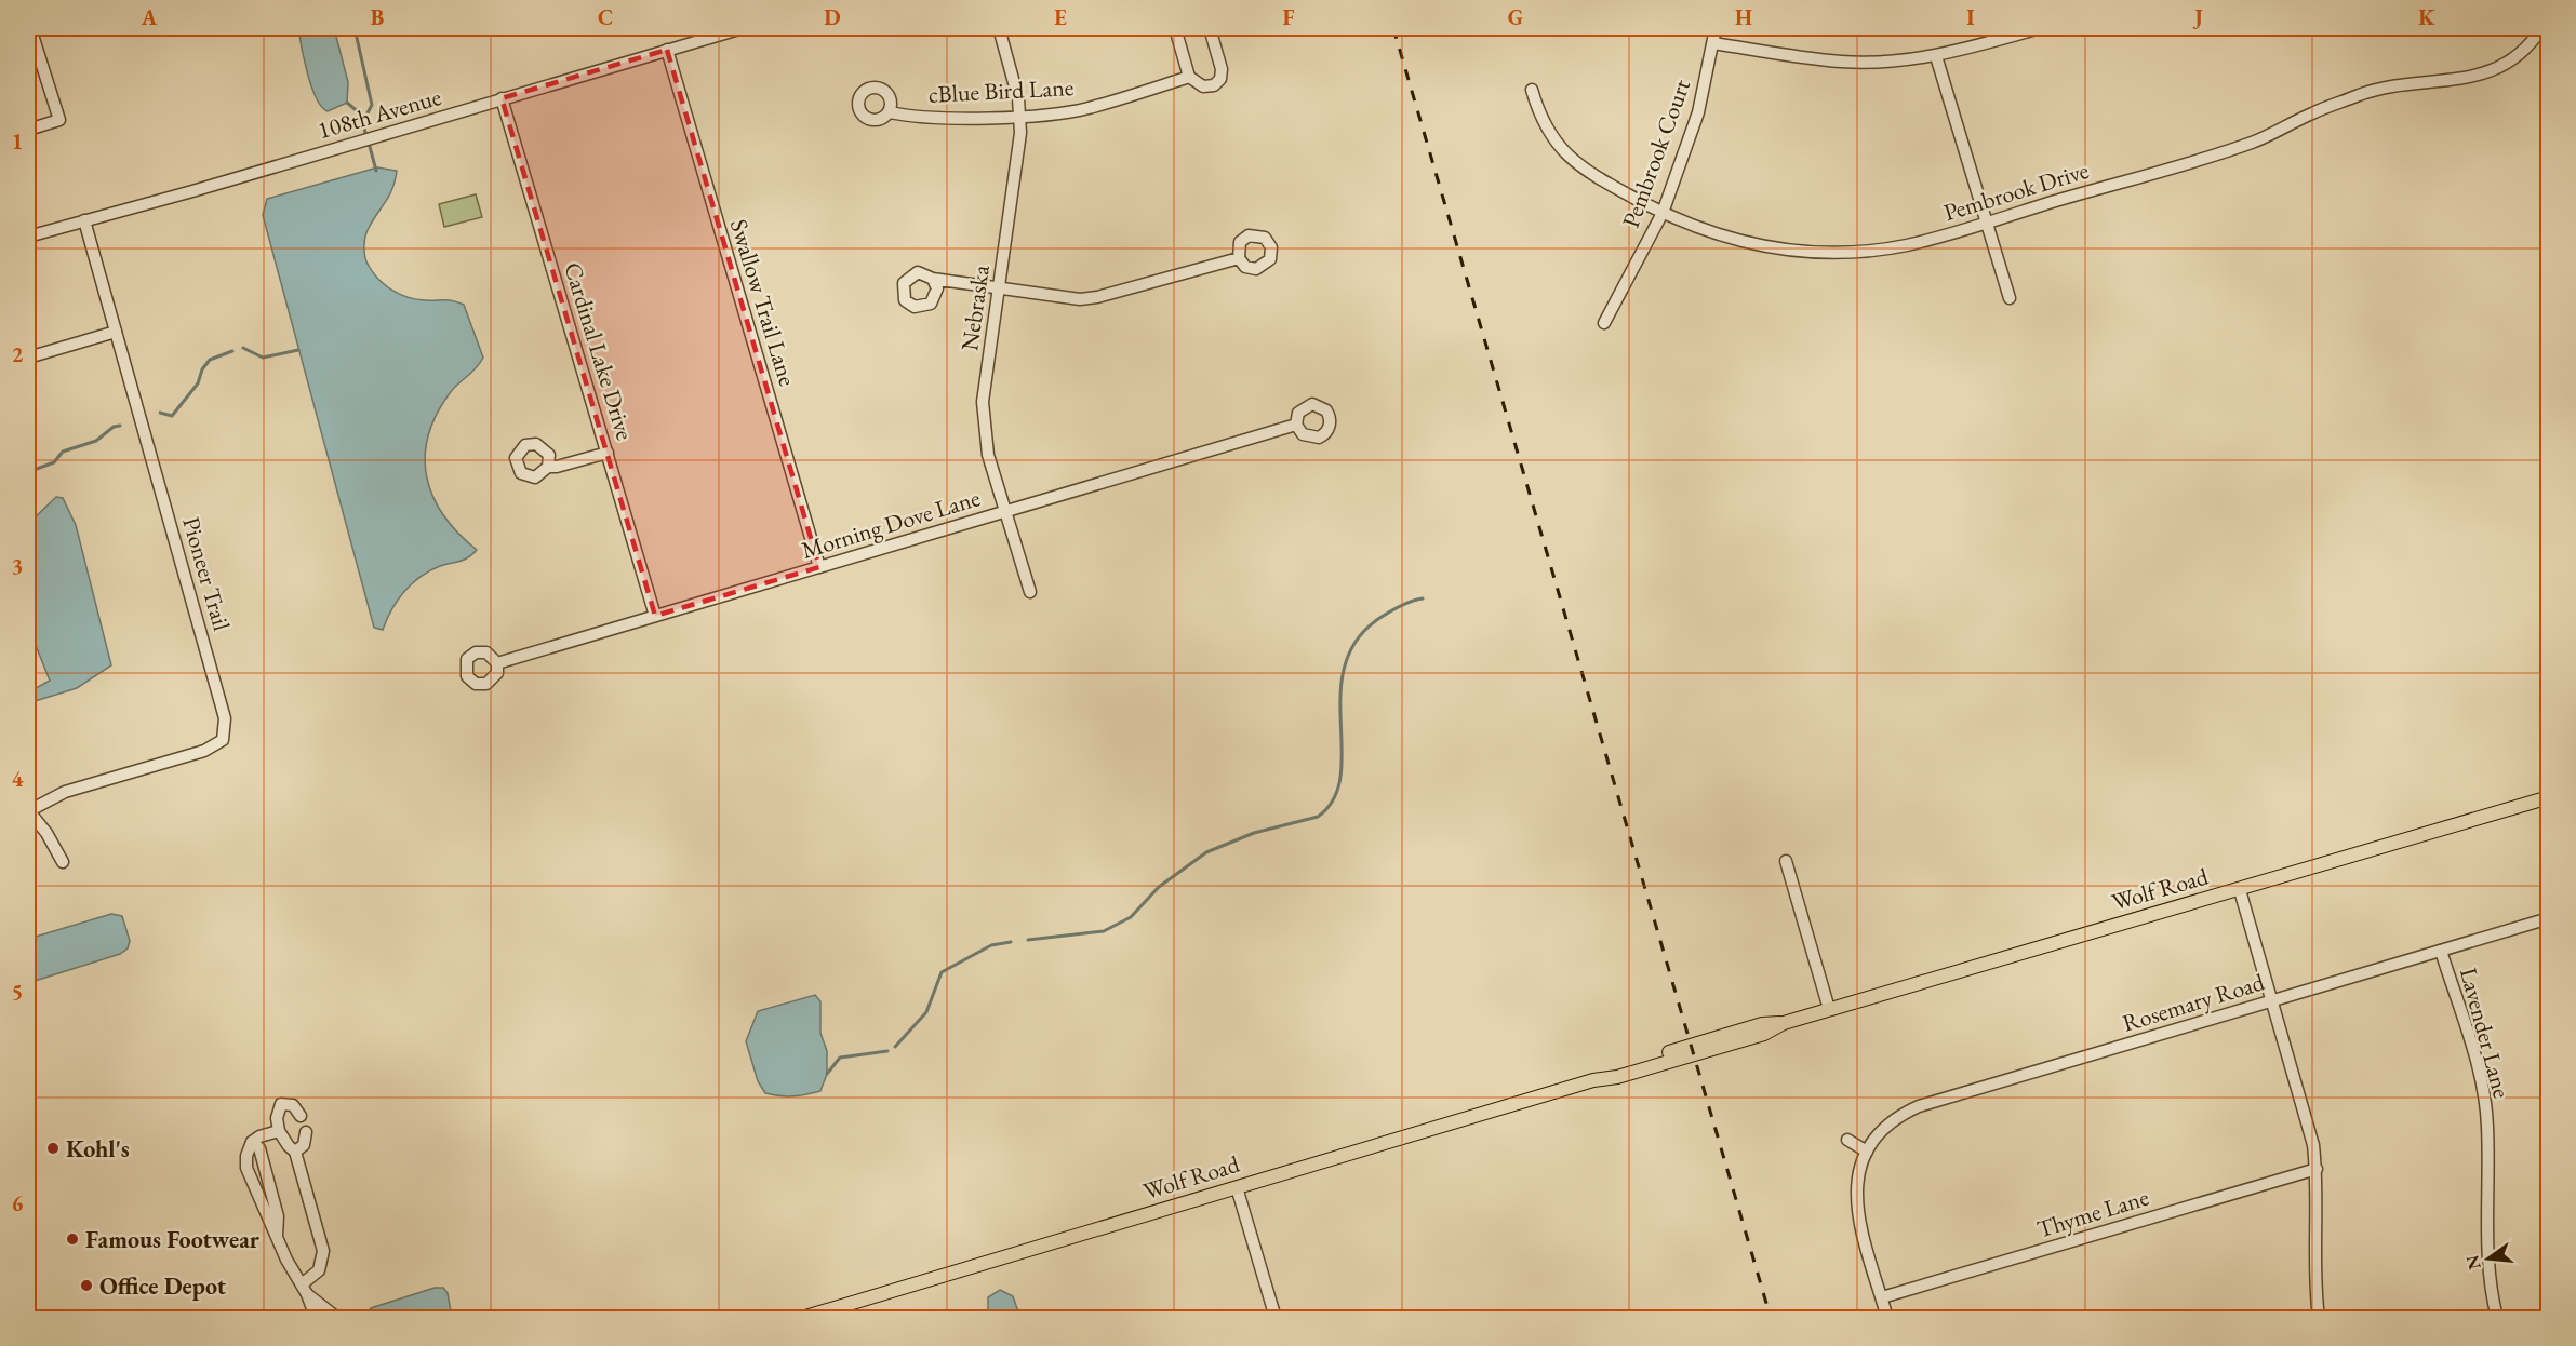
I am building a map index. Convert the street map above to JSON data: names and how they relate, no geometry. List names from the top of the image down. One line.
{"streets":{"main road":["Wolf Road"],"street":["cBlue Bird Lane","108th Avenue","Pembrook Court","Pembrook Drive","Swallow Trail Lane","Nebraska","Cardinal Lake Drive","Morning Dove Lane","Pioneer Trail","Rosemary Road","Lavender Lane","Thyme Lane"]},"crossings":[["cBlue Bird Lane","Nebraska"],["108th Avenue","Swallow Trail Lane"],["108th Avenue","Cardinal Lake Drive"],["108th Avenue","Pioneer Trail"],["Pembrook Court","Pembrook Drive"],["Swallow Trail Lane","Morning Dove Lane"],["Nebraska","Morning Dove Lane"],["Cardinal Lake Drive","Morning Dove Lane"],["Rosemary Road","Lavender Lane"]],"places":["Kohl's","Famous Footwear","Office Depot"],"north":"left","grid":{"columns":["A","B","C","D","E","F","G","H","I","J","K"],"rows":["1","2","3","4","5","6"]}}
